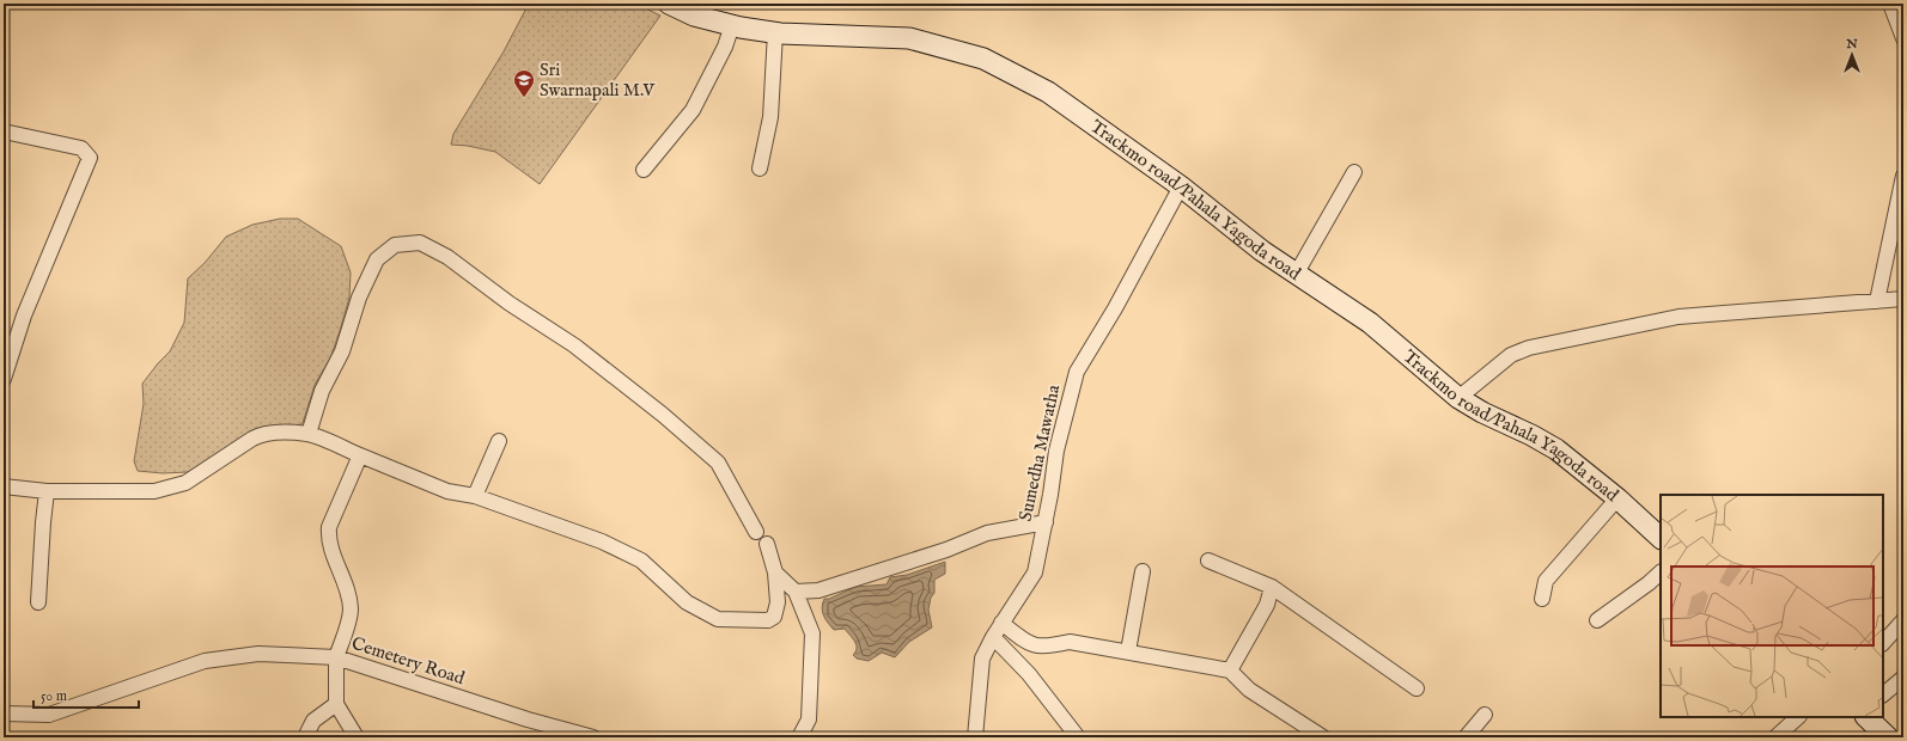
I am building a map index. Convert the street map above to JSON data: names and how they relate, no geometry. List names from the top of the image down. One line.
{"streets":{"street":["Trackmo road/Pahala Yagoda road","Sumedha Mawatha","Cemetery Road"]},"crossings":[["Trackmo road/Pahala Yagoda road","Sumedha Mawatha"]],"places":{"school or university":["Sri Swarnapali M.V"]},"scale_bar":"50 m","north":"top"}
